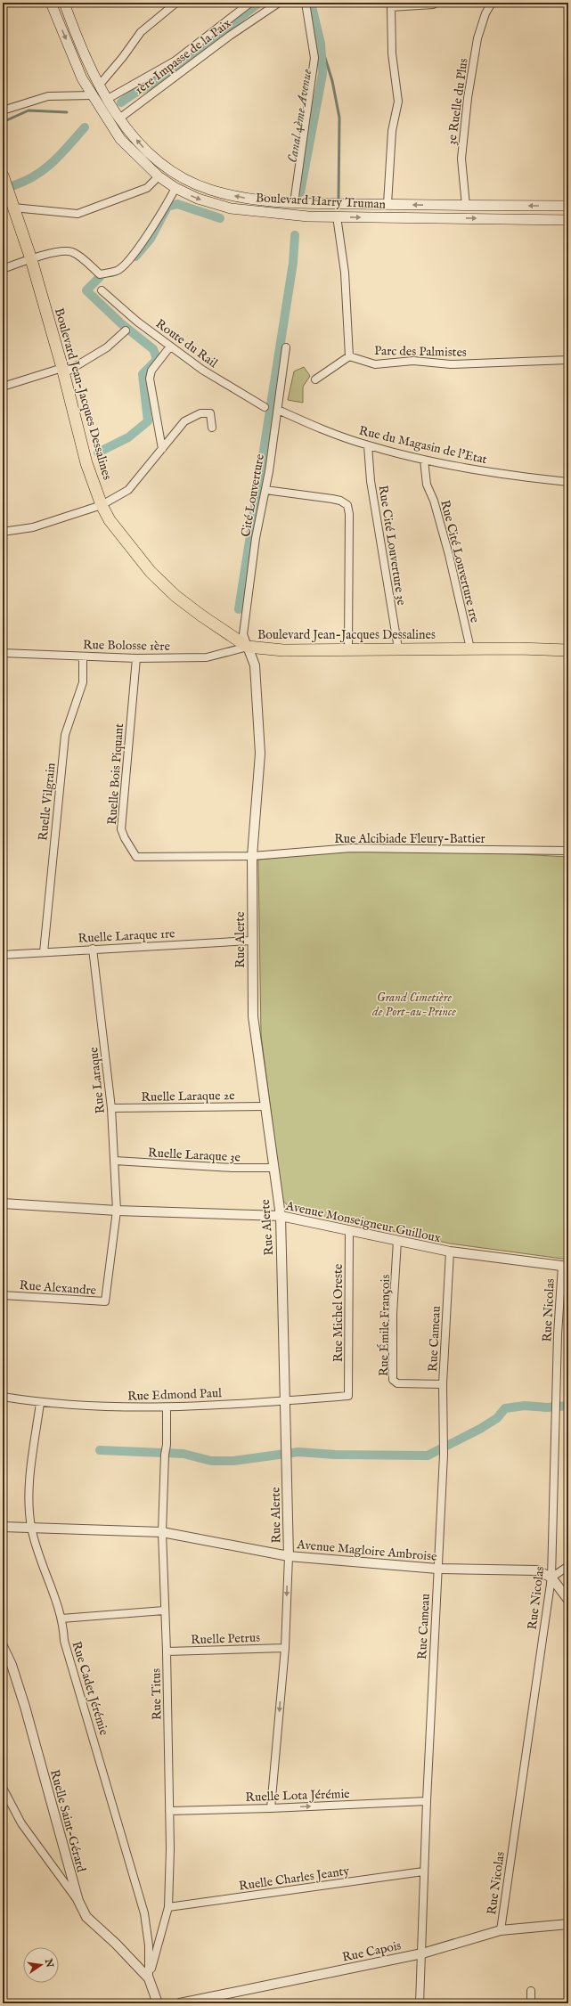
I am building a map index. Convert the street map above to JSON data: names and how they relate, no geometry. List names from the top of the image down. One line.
{"streets":{"main road":["Boulevard Harry Truman","Boulevard Jean-Jacques Dessalines"],"street":["1ère Impasse de la Paix","3e Ruelle du Plus","Route du Rail","Parc des Palmistes","Rue du Magasin de l'Etat","Cité Louverture","Rue Cité Louverture 3e","Rue Cité Louverture 1re","Rue Bolosse 1ère","Ruelle Bois Piquant","Ruelle Vilgrain","Rue Alcibiade Fleury-Battier","Ruelle Laraque 1re","Rue Alerte","Rue Laraque","Ruelle Laraque 2e","Ruelle Laraque 3e","Avenue Monseigneur Guilloux","Rue Alexandre","Rue Nicolas","Rue Michel Oreste","Rue Émile François","Rue Cameau","Rue Edmond Paul","Avenue Magloire Ambroise","Ruelle Petrus","Rue Cadet Jérémie","Rue Titus","Ruelle Lota Jérémie","Ruelle Saint-Gérard","Ruelle Charles Jeanty","Rue Capois"]},"crossings":[["1ère Impasse de la Paix","Boulevard Harry Truman"],["3e Ruelle du Plus","Boulevard Harry Truman"],["Boulevard Jean-Jacques Dessalines","Cité Louverture"],["Boulevard Jean-Jacques Dessalines","Rue Cité Louverture 3e"],["Boulevard Jean-Jacques Dessalines","Rue Cité Louverture 1re"],["Boulevard Jean-Jacques Dessalines","Rue Bolosse 1ère"],["Boulevard Jean-Jacques Dessalines","Rue Alerte"],["Rue du Magasin de l'Etat","Cité Louverture"],["Rue du Magasin de l'Etat","Rue Cité Louverture 3e"],["Rue du Magasin de l'Etat","Rue Cité Louverture 1re"],["Cité Louverture","Rue Bolosse 1ère"],["Cité Louverture","Rue Alerte"],["Rue Bolosse 1ère","Ruelle Bois Piquant"],["Rue Bolosse 1ère","Ruelle Vilgrain"],["Rue Bolosse 1ère","Rue Alerte"],["Ruelle Bois Piquant","Rue Alcibiade Fleury-Battier"],["Ruelle Bois Piquant","Rue Alerte"],["Ruelle Vilgrain","Ruelle Laraque 1re"],["Rue Alcibiade Fleury-Battier","Rue Alerte"],["Ruelle Laraque 1re","Rue Alerte"],["Ruelle Laraque 1re","Rue Laraque"],["Rue Alerte","Ruelle Laraque 2e"],["Rue Alerte","Ruelle Laraque 3e"],["Rue Alerte","Avenue Monseigneur Guilloux"],["Rue Alerte","Rue Edmond Paul"],["Rue Alerte","Avenue Magloire Ambroise"],["Rue Alerte","Ruelle Petrus"],["Rue Alerte","Ruelle Lota Jérémie"],["Rue Laraque","Ruelle Laraque 2e"],["Rue Laraque","Ruelle Laraque 3e"],["Rue Laraque","Avenue Monseigneur Guilloux"],["Rue Laraque","Rue Alexandre"],["Avenue Monseigneur Guilloux","Rue Alexandre"],["Avenue Monseigneur Guilloux","Rue Nicolas"],["Avenue Monseigneur Guilloux","Rue Michel Oreste"],["Avenue Monseigneur Guilloux","Rue Émile François"],["Avenue Monseigneur Guilloux","Rue Cameau"],["Rue Nicolas","Avenue Magloire Ambroise"],["Rue Nicolas","Rue Capois"],["Rue Michel Oreste","Rue Edmond Paul"],["Rue Émile François","Rue Cameau"],["Rue Cameau","Avenue Magloire Ambroise"],["Rue Cameau","Ruelle Lota Jérémie"],["Rue Cameau","Ruelle Charles Jeanty"],["Rue Cameau","Rue Capois"],["Rue Edmond Paul","Rue Cadet Jérémie"],["Rue Edmond Paul","Rue Titus"],["Avenue Magloire Ambroise","Rue Cadet Jérémie"],["Avenue Magloire Ambroise","Rue Titus"],["Ruelle Petrus","Rue Titus"],["Rue Cadet Jérémie","Rue Titus"],["Rue Cadet Jérémie","Ruelle Saint-Gérard"],["Rue Titus","Ruelle Lota Jérémie"],["Rue Titus","Ruelle Saint-Gérard"],["Rue Titus","Ruelle Charles Jeanty"]],"one_way":["Ruelle Lota Jérémie"],"water":["Canal 4ème Avenue"],"parks":["Grand Cimetière de Port-au-Prince"],"north":"right"}
